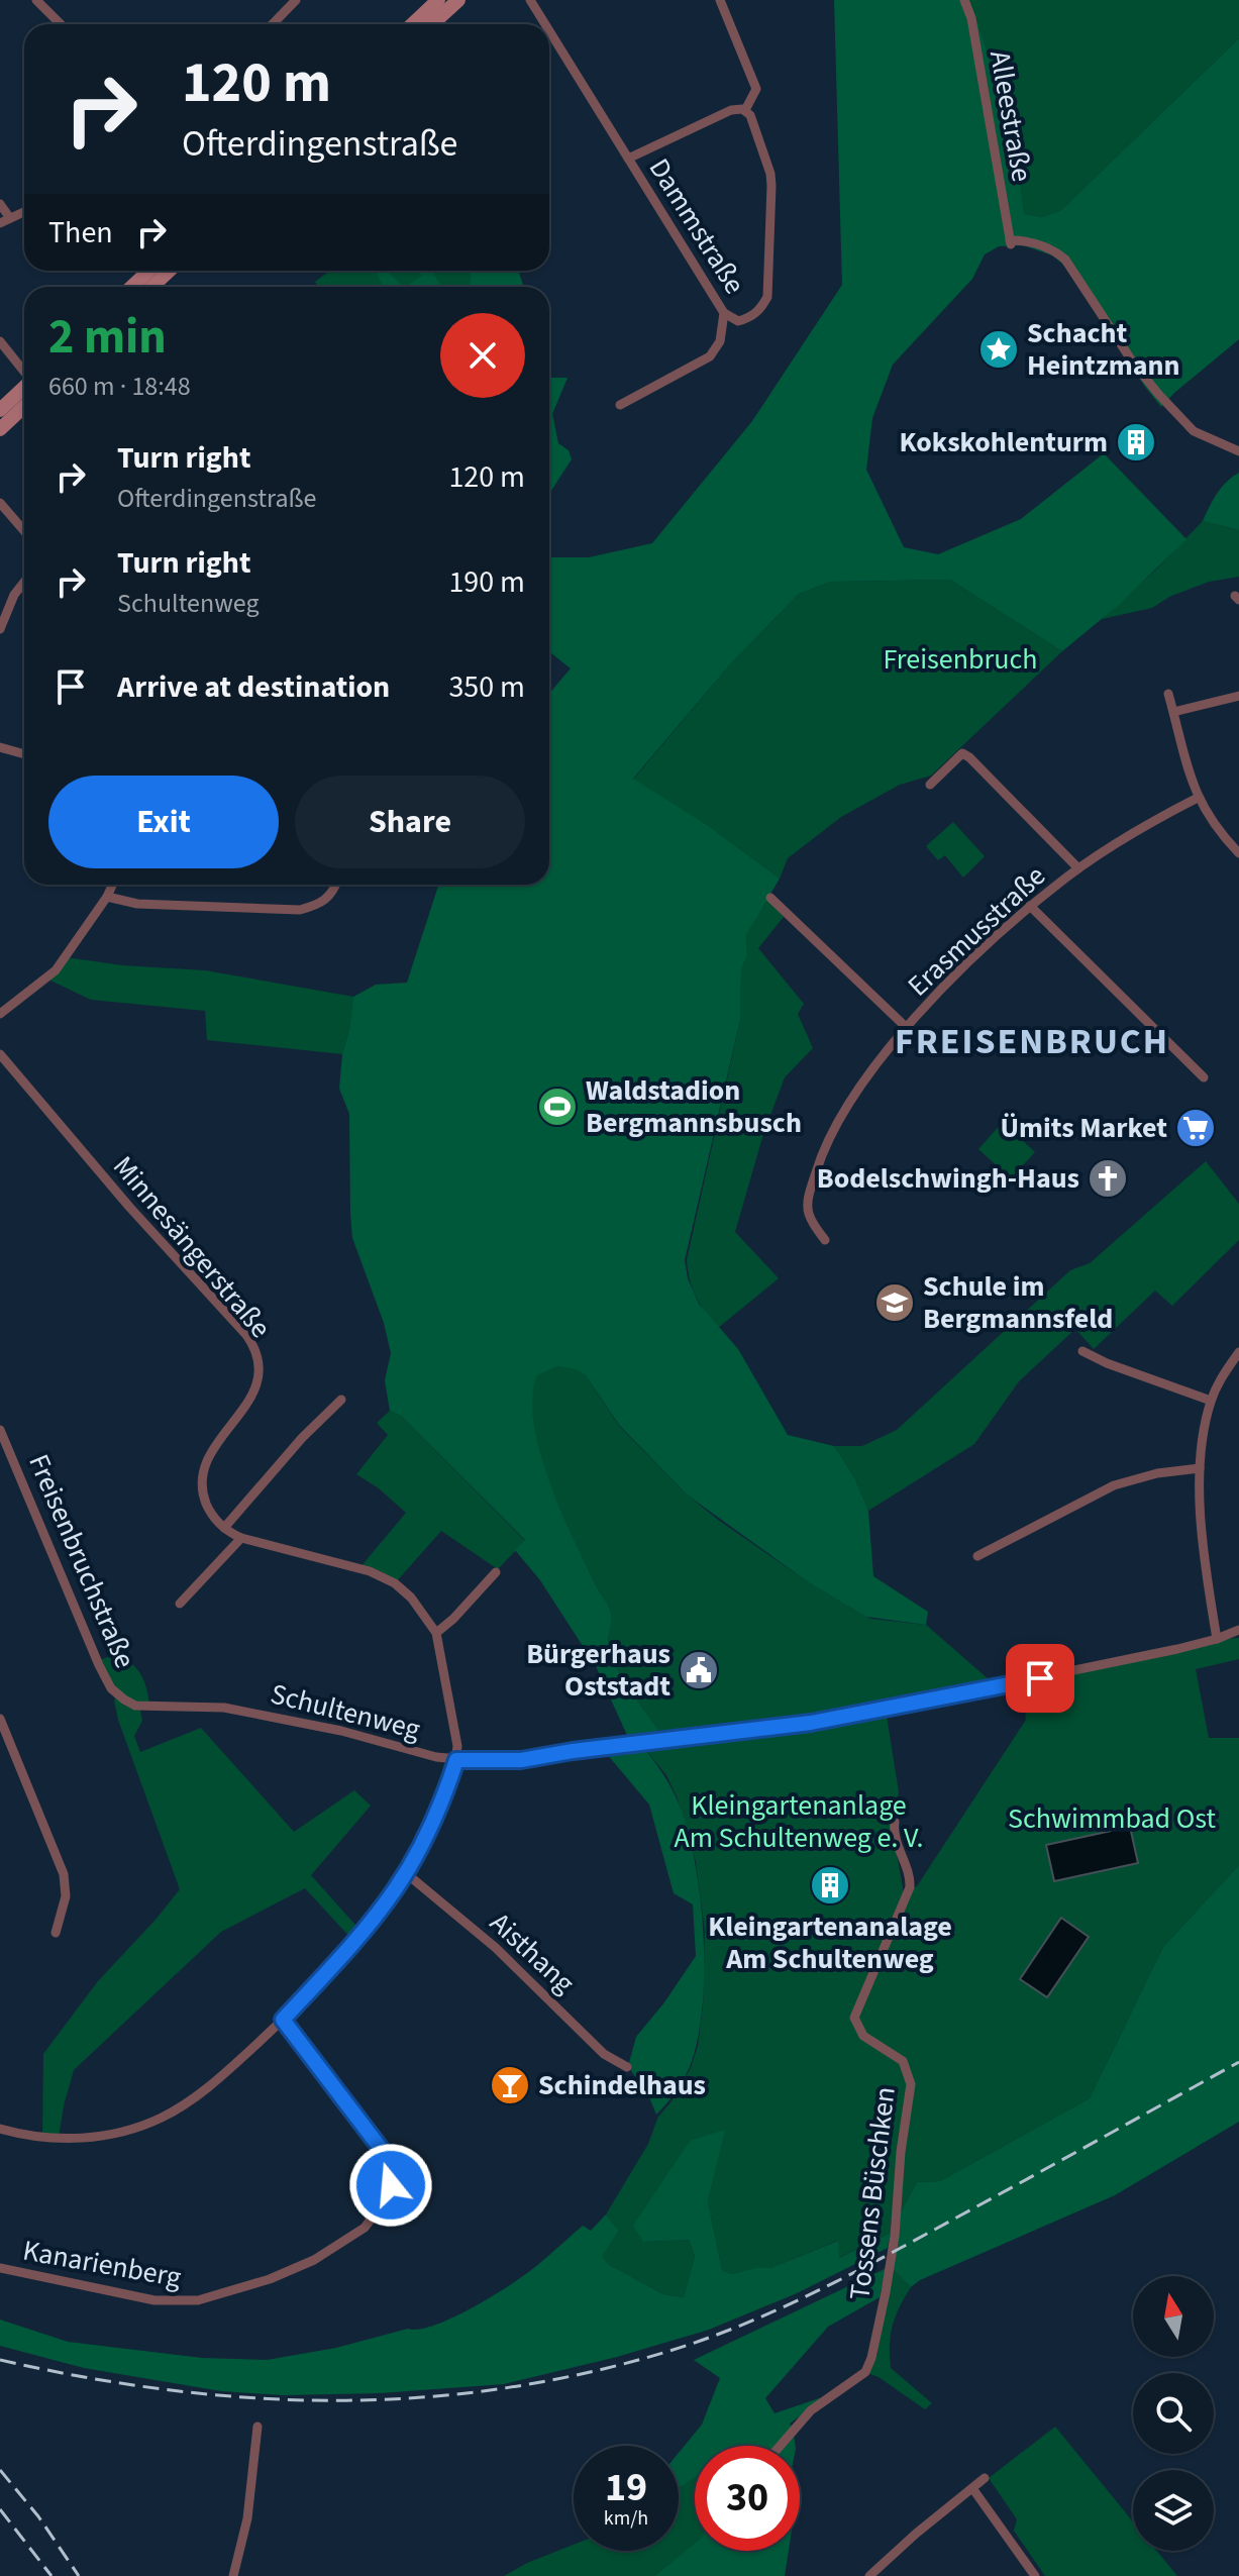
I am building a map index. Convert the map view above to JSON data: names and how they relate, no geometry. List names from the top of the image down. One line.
{"streets":{"street":["Alleestraße","Dammstraße","Erasmusstraße","Minnesängerstraße","Freisenbruchstraße","Schultenweg","Aisthang","Tossens Büschken","Kanarienberg"]},"crossings":[["Minnesängerstraße","Schultenweg"],["Freisenbruchstraße","Schultenweg"]],"districts":["FREISENBRUCH"],"parks":["Freisenbruch","Kleingartenanlage Am Schultenweg e. V.","Schwimmbad Ost"],"places":{"place":["Schacht Heintzmann"],"building":["Kokskohlenturm","Kleingartenanalage Am Schultenweg"],"sports":["Waldstadion Bergmannsbusch"],"supermarket":["Ümits Market"],"church":["Bodelschwingh-Haus"],"school or university":["Schule im Bergmannsfeld"],"public building":["Bürgerhaus Oststadt"],"bar":["Schindelhaus"]},"north":"top","page":{"turn":["120 m","Ofterdingenstraße"],"then":"Then","heading":["2 min","660 m · 18:48"],"list":[{"name":"Turn right","note":"Ofterdingenstraße","value":"120 m"},{"name":"Turn right","note":"Schultenweg","value":"190 m"},{"name":"Arrive at destination","value":"350 m"}],"buttons":["Exit","Share"],"speed":"19 km/h","limit":"30"}}
